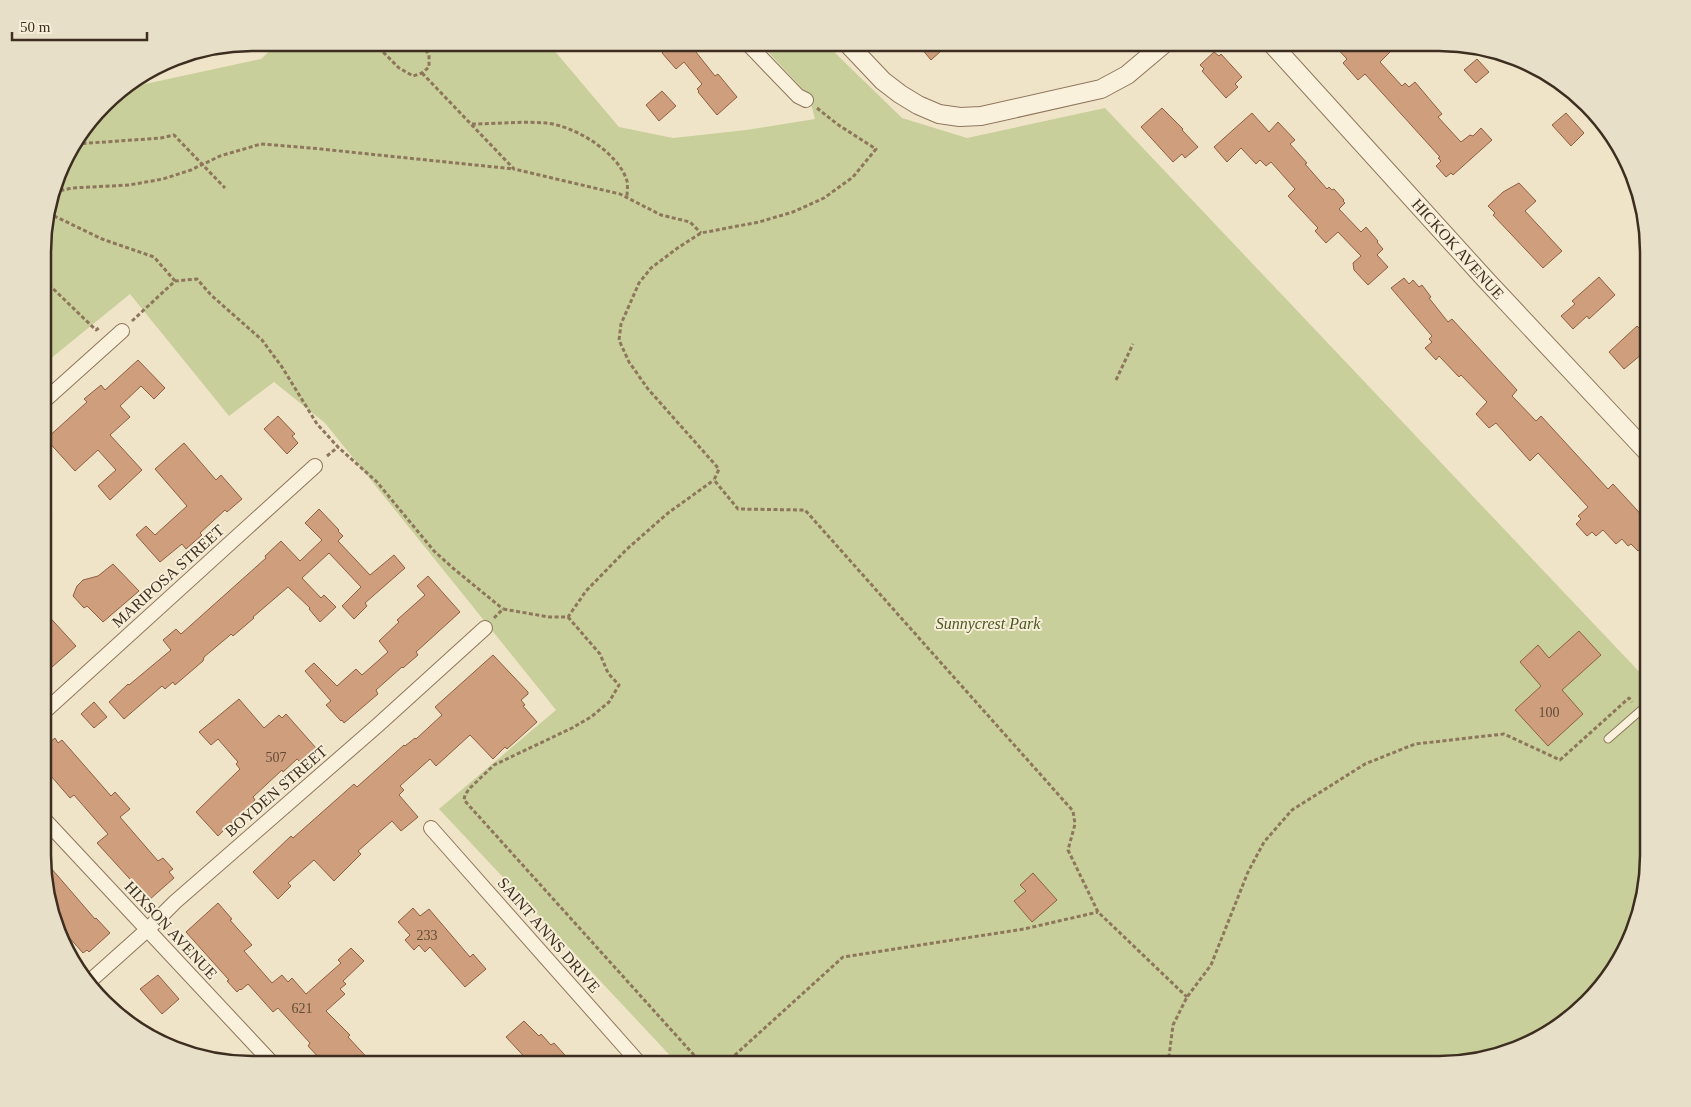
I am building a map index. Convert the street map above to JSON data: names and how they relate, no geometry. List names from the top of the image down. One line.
{"streets":{"street":["HICKOK AVENUE","MARIPOSA STREET","BOYDEN STREET","HIXSON AVENUE","SAINT ANNS DRIVE"]},"crossings":[["BOYDEN STREET","HIXSON AVENUE"]],"parks":["Sunnycrest Park"],"house_numbers":["100","507","233","621"],"scale_bar":"50 m"}
